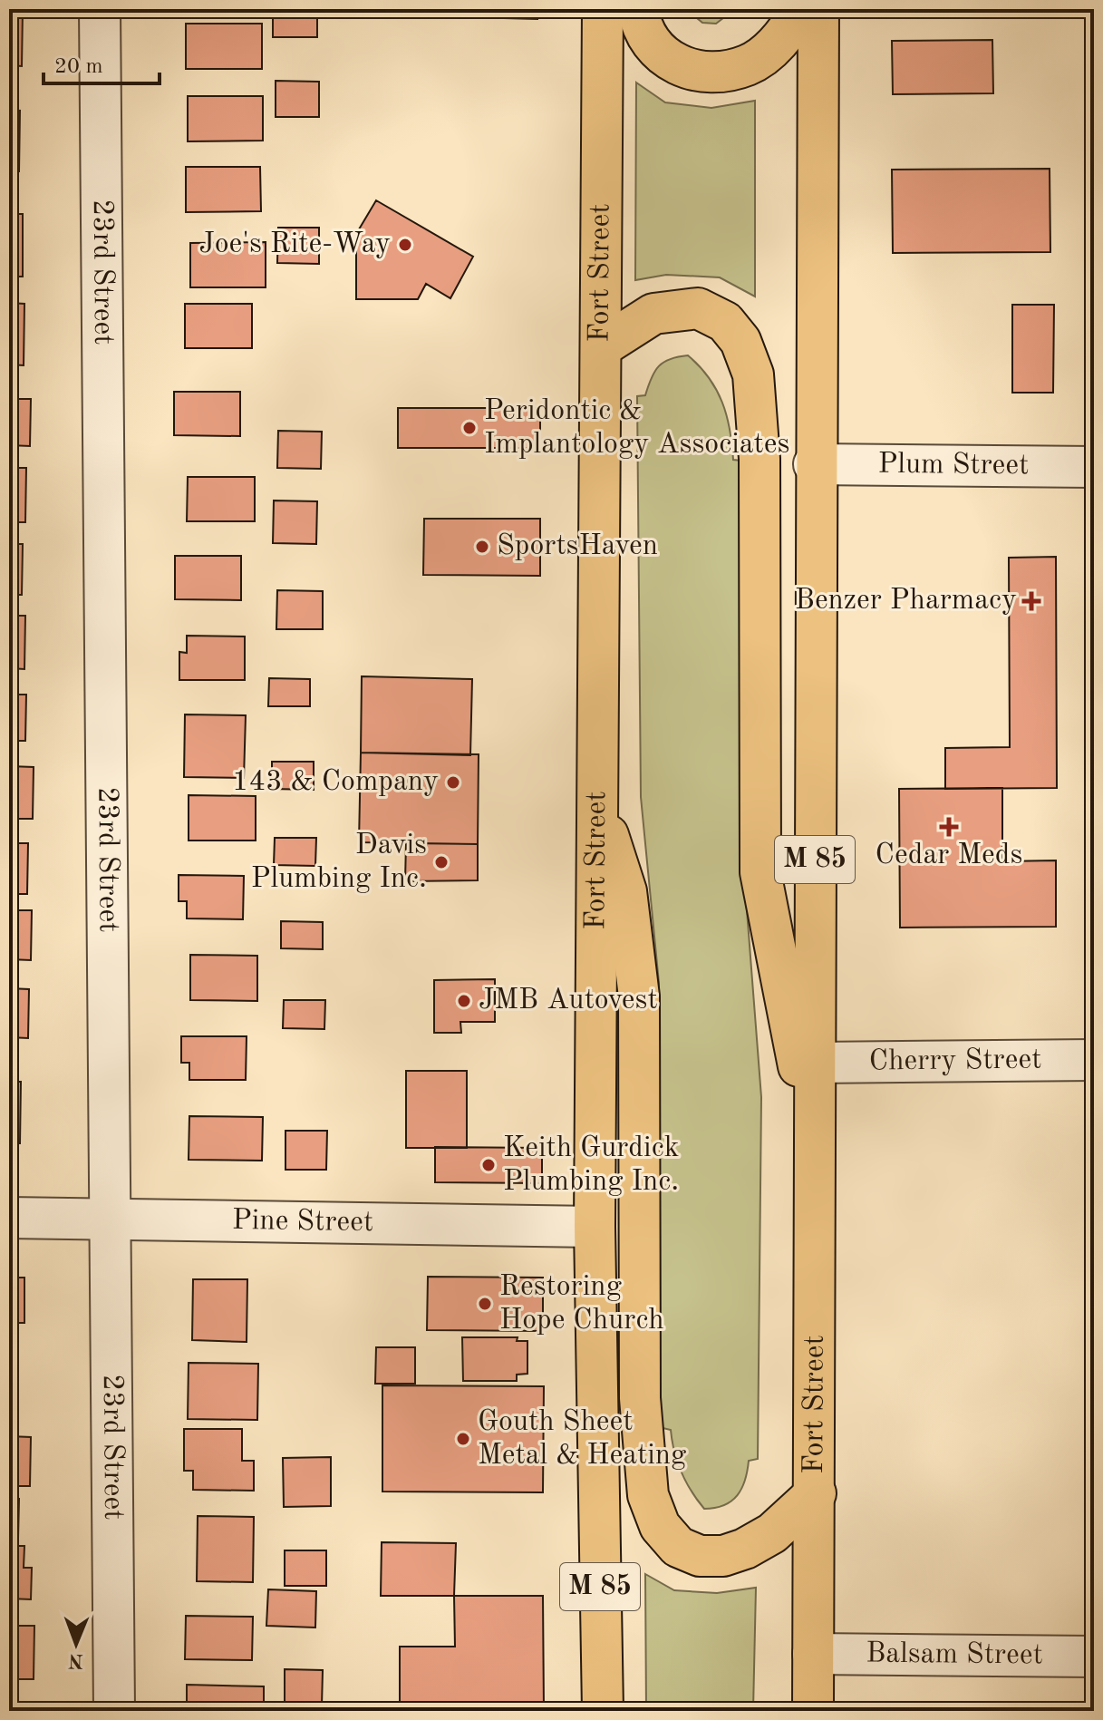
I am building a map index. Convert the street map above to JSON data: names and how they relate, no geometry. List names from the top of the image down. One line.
{"streets":{"main road":["Fort Street","M 85"],"street":["23rd Street","Plum Street","Cherry Street","Pine Street","Balsam Street"]},"crossings":[["23rd Street","Pine Street"],["Fort Street","Plum Street"],["Fort Street","Cherry Street"],["Fort Street","Pine Street"],["Fort Street","Balsam Street"]],"places":{"other":["Joe's Rite-Way","Peridontic & Implantology Associates","SportsHaven","143 & Company","Davis Plumbing Inc.","JMB Autovest","Keith Gurdick Plumbing Inc.","Restoring Hope Church","Gouth Sheet Metal & Heating"],"health":["Benzer Pharmacy","Cedar Meds"]},"scale_bar":"20 m","north":"bottom"}
